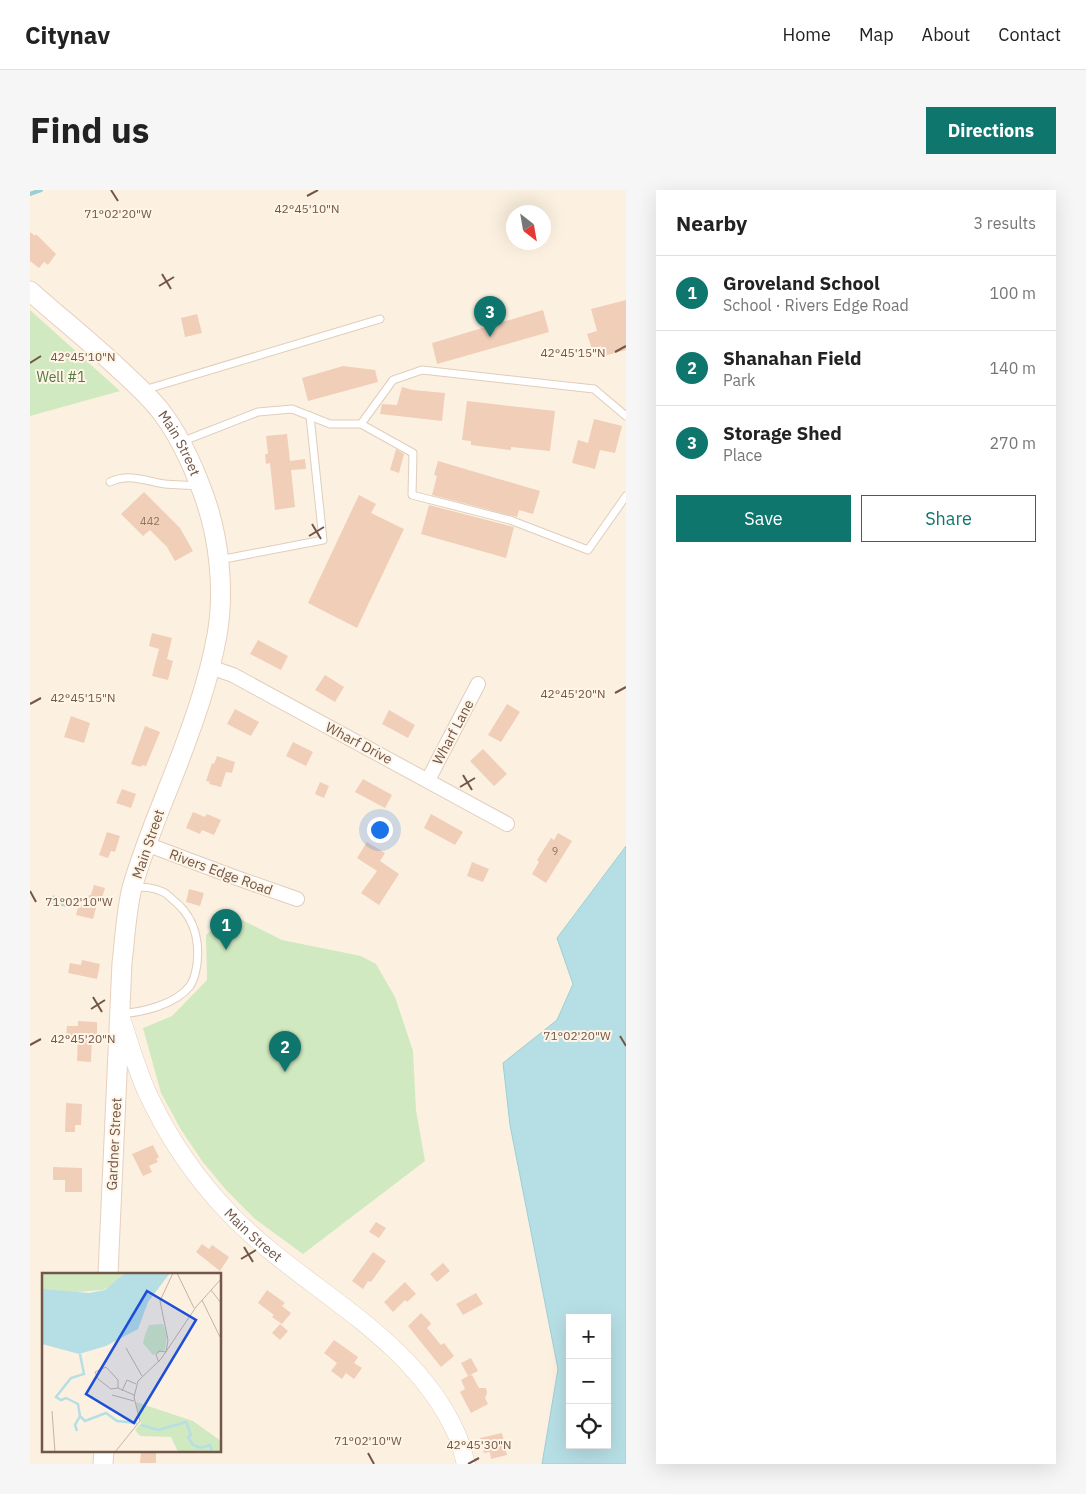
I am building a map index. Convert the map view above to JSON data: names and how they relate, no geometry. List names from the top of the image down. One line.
{"streets":{"main road":["Main Street","Gardner Street"],"street":["Wharf Lane","Wharf Drive","Rivers Edge Road"]},"crossings":[["Main Street","Wharf Drive"],["Main Street","Rivers Edge Road"],["Main Street","Gardner Street"],["Wharf Lane","Wharf Drive"]],"parks":["Well #1"],"house_numbers":["442","9"],"north":"bottom right","page":{"header":"Citynav","nav":["Home","Map","About","Contact"],"title":"Find us","buttons":["Directions",["Save","Share"]],"heading":["Nearby","3 results"],"list":[{"mark":"1","name":"Groveland School","note":"School · Rivers Edge Road","value":"100 m"},{"mark":"2","name":"Shanahan Field","note":"Park","value":"140 m"},{"mark":"3","name":"Storage Shed","note":"Place","value":"270 m"}],"pins":["3","1","2"],"map_buttons":["+","−"]},"coordinates":["42°45'10\"N","71°02'20\"W","42°45'15\"N","42°45'20\"N","71°02'10\"W","42°45'30\"N"]}
